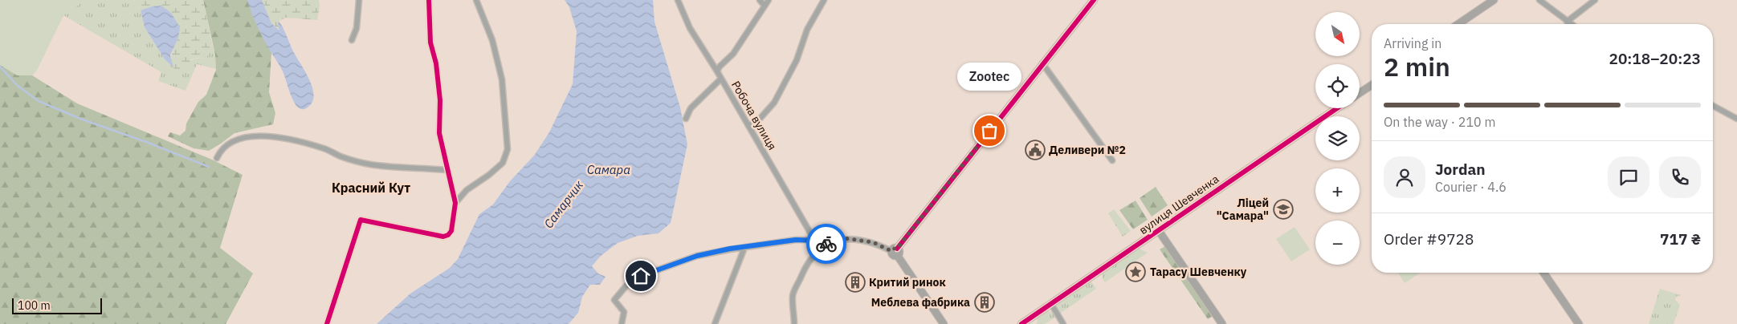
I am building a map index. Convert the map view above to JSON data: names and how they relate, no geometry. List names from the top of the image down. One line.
{"streets":{"street":["Робоча вулиця","вулиця Шевченка"]},"districts":["Красний Кут"],"water":["Самара","Самарчик"],"places":{"other":["Zootec"],"public building":["Деливери №2"],"school or university":["Ліцей \"Самара\""],"place":["Тарасу Шевченку"],"building":["Критий ринок","Меблева фабрика"]},"scale_bar":"100 m","north":"bottom right","page":{"map_buttons":["+","−"],"heading":["2 min","Arriving in","20:18–20:23"],"panel":["Jordan","Courier · 4.6","Order #9728","717 ₴"],"bubble":"Zootec","bar":"On the way · 210 m","scale":"100 m"}}
